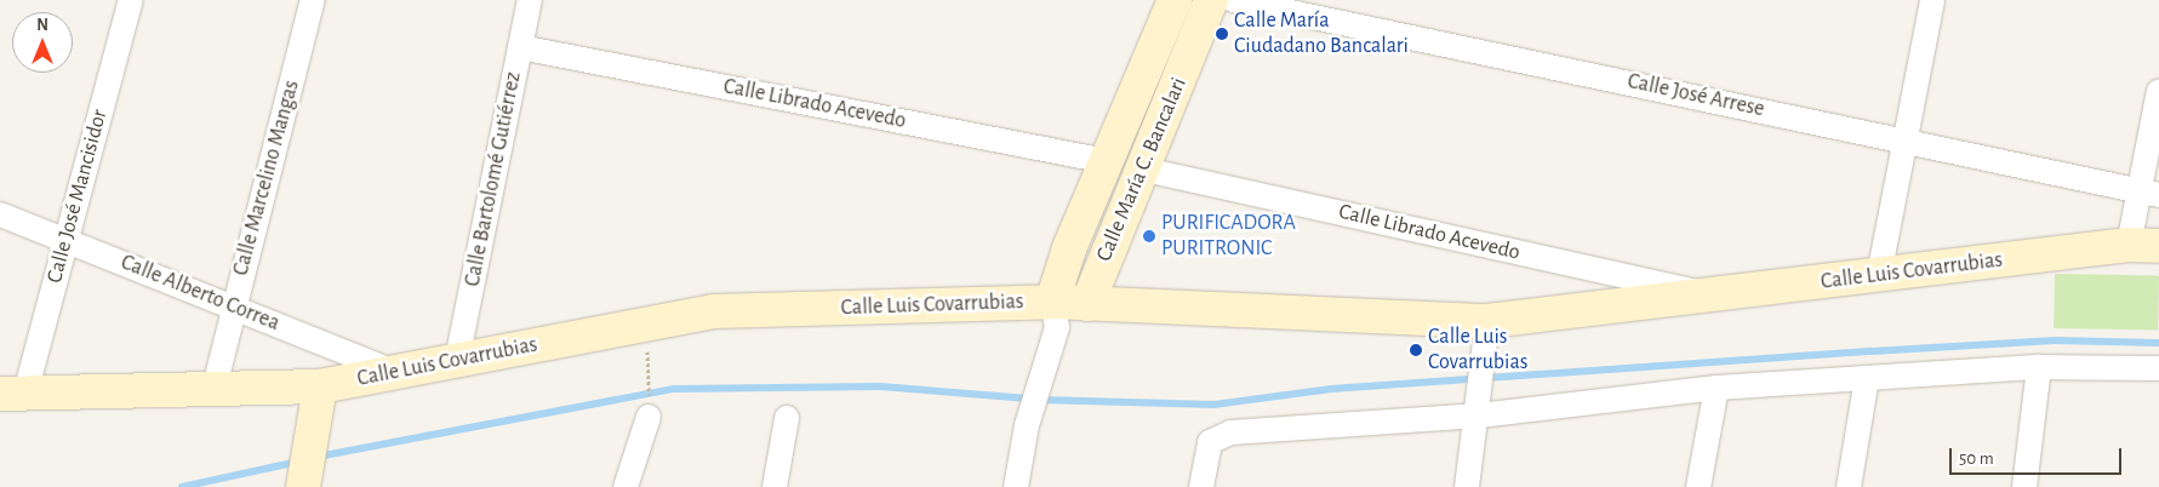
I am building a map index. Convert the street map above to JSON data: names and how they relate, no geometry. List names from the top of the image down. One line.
{"streets":{"street":["Calle José Arrese","Calle Librado Acevedo","Calle María C. Bancalari","Calle Marcelino Mangas","Calle Bartolomé Gutiérrez","Calle José Mancisidor","Calle Luis Covarrubias","Calle Alberto Correa"]},"crossings":[["Calle Librado Acevedo","Calle María C. Bancalari"],["Calle Librado Acevedo","Calle Bartolomé Gutiérrez"],["Calle Librado Acevedo","Calle Luis Covarrubias"],["Calle María C. Bancalari","Calle Luis Covarrubias"],["Calle Marcelino Mangas","Calle Luis Covarrubias"],["Calle Marcelino Mangas","Calle Alberto Correa"],["Calle Bartolomé Gutiérrez","Calle Luis Covarrubias"],["Calle José Mancisidor","Calle Luis Covarrubias"],["Calle José Mancisidor","Calle Alberto Correa"],["Calle Luis Covarrubias","Calle Alberto Correa"]],"places":["Calle María Ciudadano Bancalari","PURIFICADORA PURITRONIC","Calle Luis Covarrubias"],"scale_bar":"50 m","north":"top"}
